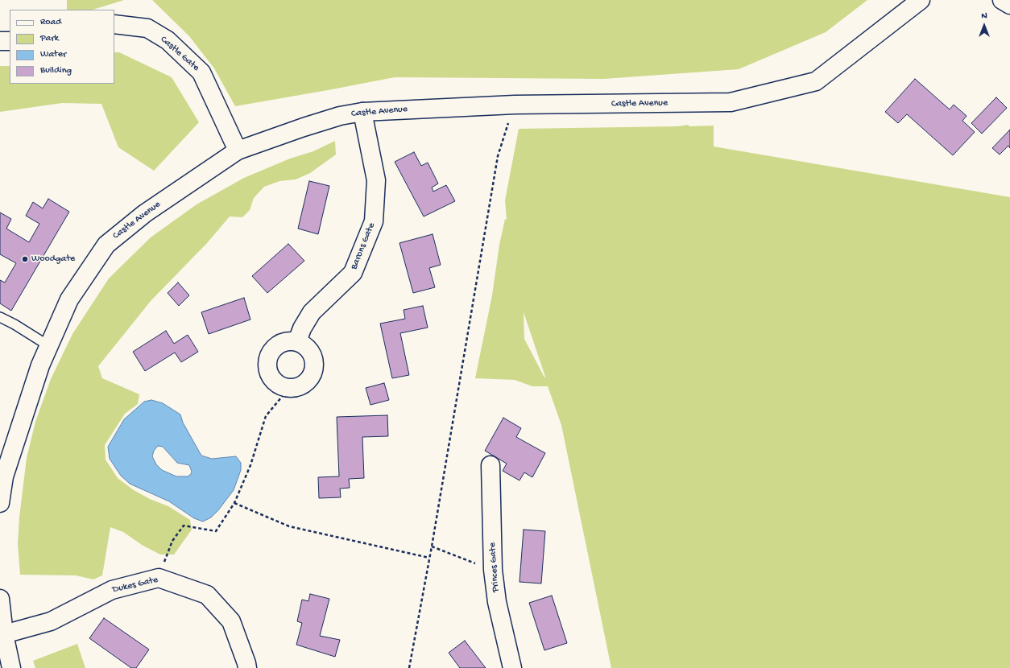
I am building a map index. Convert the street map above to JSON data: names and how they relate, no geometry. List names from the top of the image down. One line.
{"streets":{"street":["Castle Gate","Castle Avenue","Barons Gate","Princes Gate","Dukes Gate"]},"crossings":[["Castle Gate","Castle Avenue"],["Castle Avenue","Barons Gate"]],"places":["Woodgate"],"legend":["Road","Park","Water","Building"],"north":"top"}
